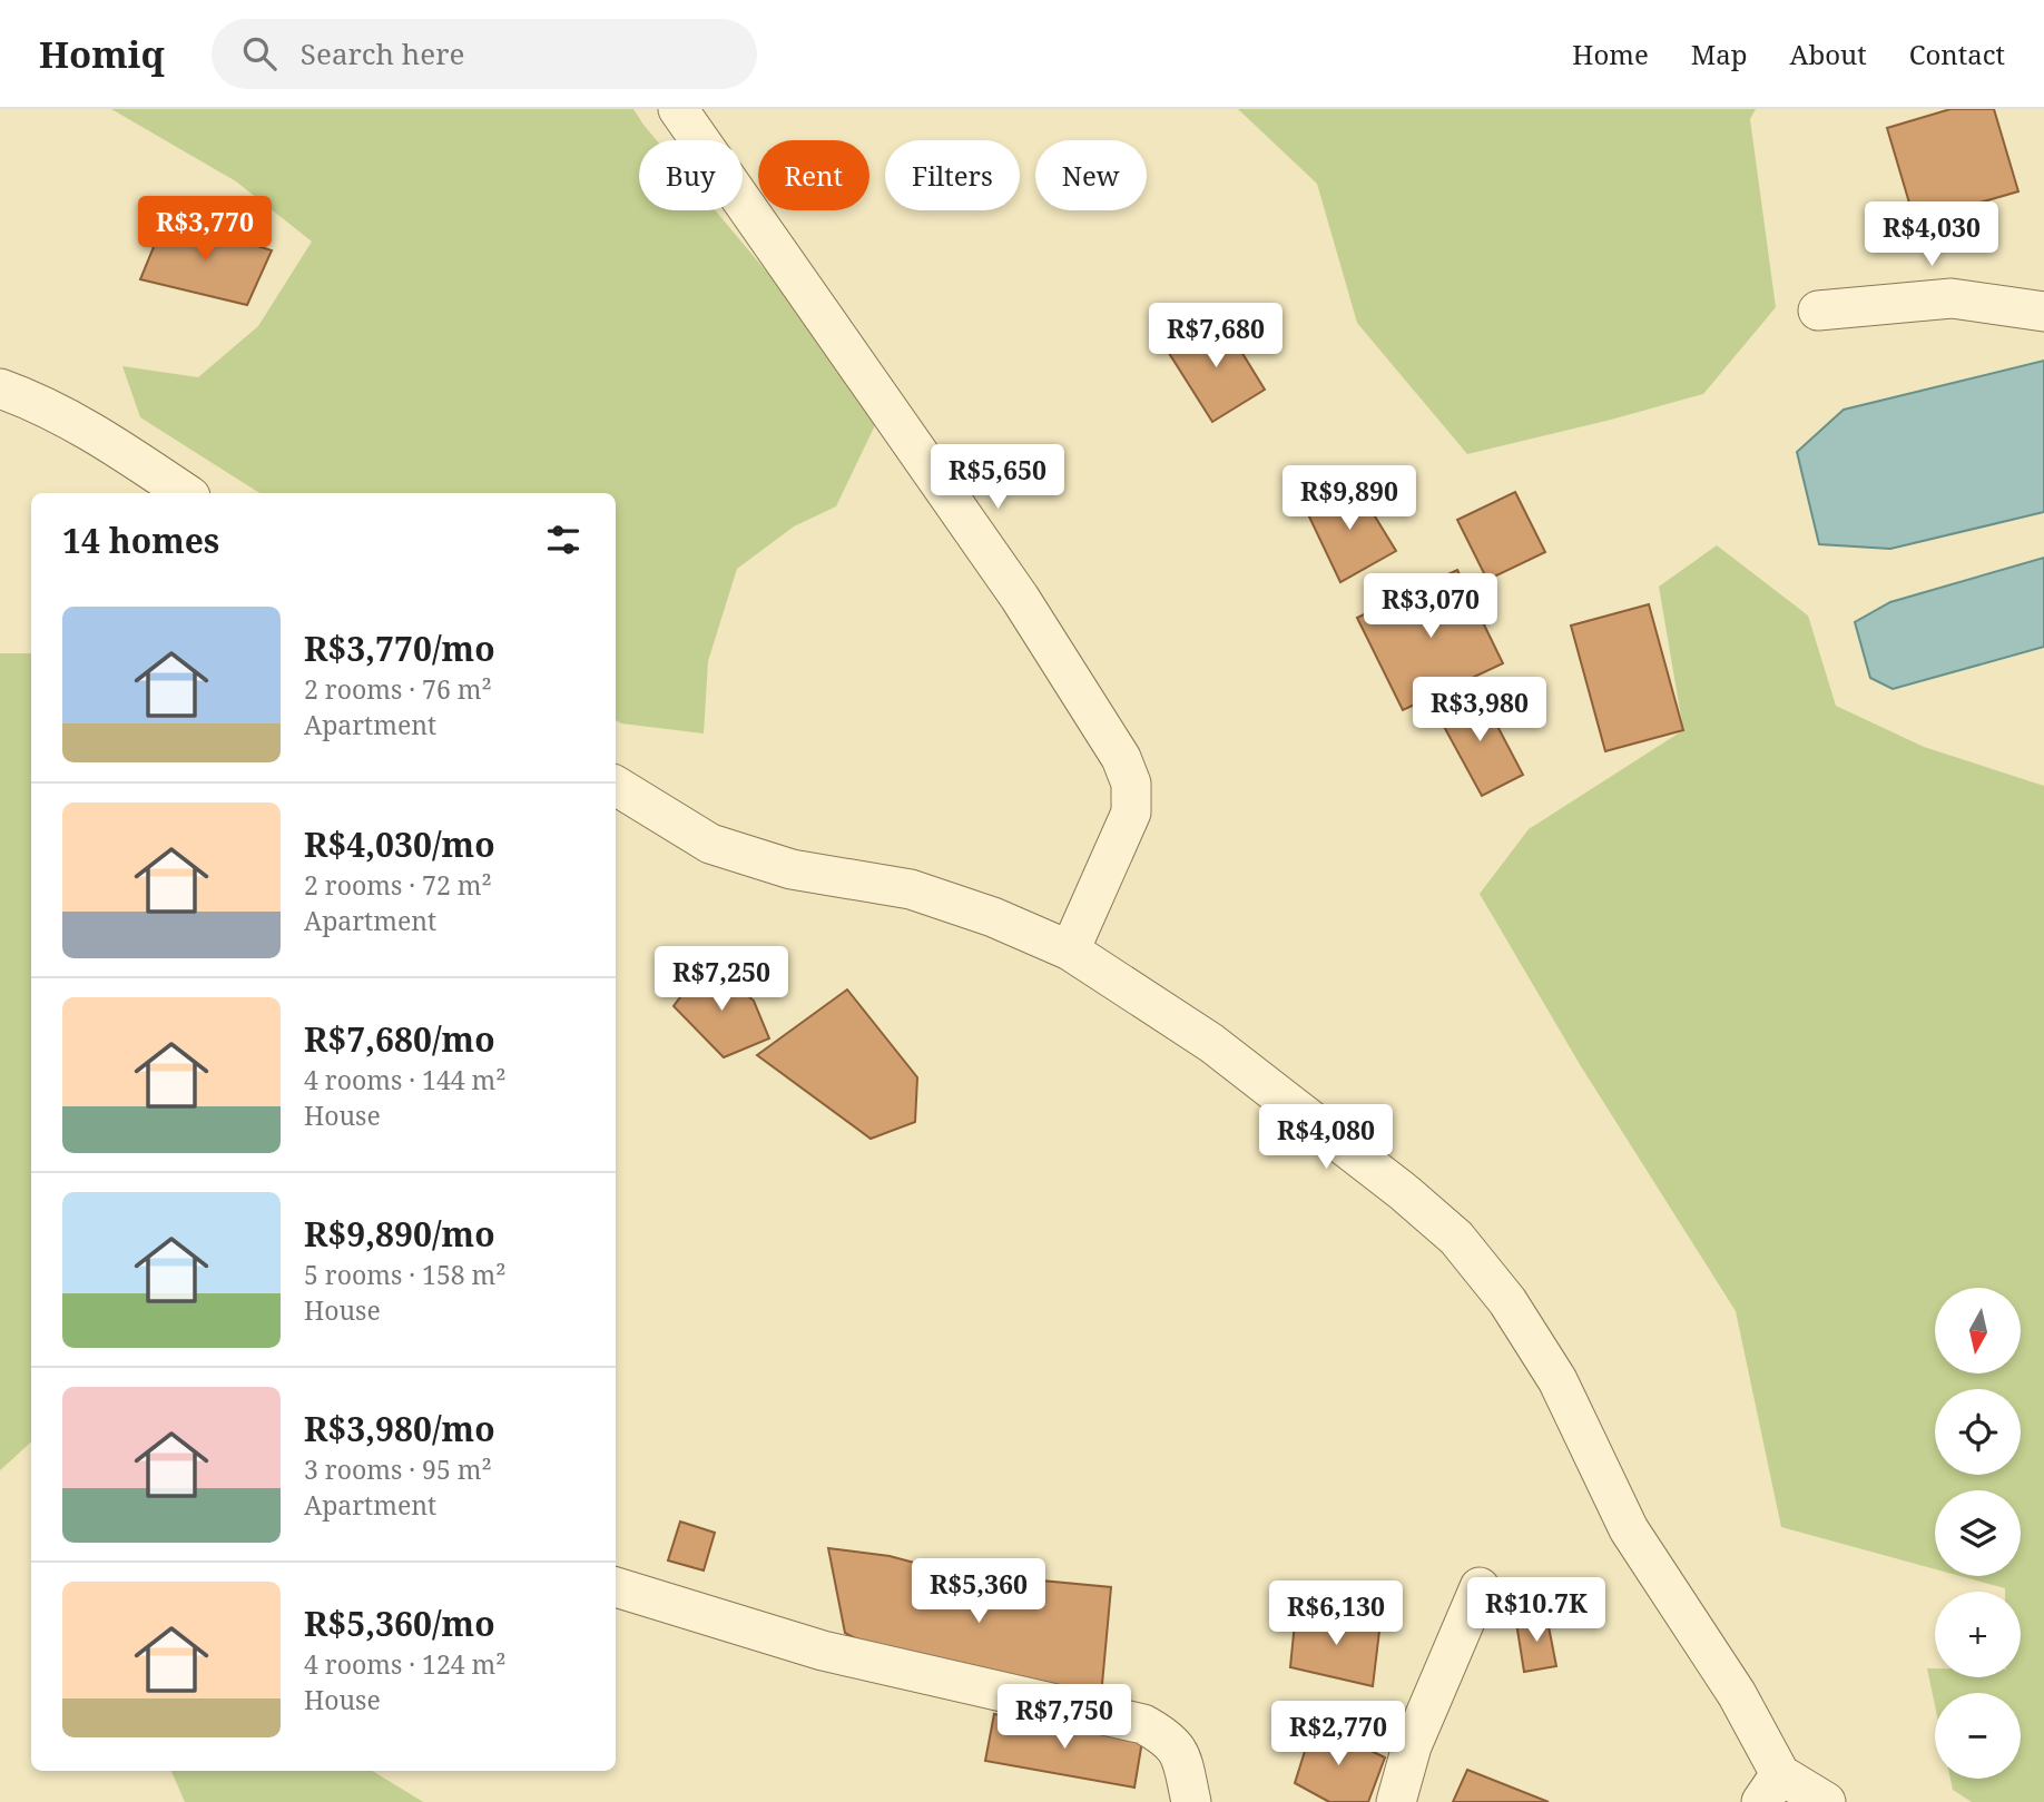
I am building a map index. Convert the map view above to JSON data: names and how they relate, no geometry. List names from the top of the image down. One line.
{"north":"bottom","page":{"header":"Homiq","search":"Search here","nav":["Home","Map","About","Contact"],"chip":["Buy","Rent","Filters","New"],"price":["R$3,770","R$4,030","R$7,680","R$5,650","R$9,890","R$3,070","R$3,980","R$7,250","R$4,080","R$5,360","R$10.7K","R$6,130","R$7,750","R$2,770"],"heading":"14 homes","list":[{"name":"R$3,770/mo","note":"2 rooms · 76 m² · Apartment"},{"name":"R$4,030/mo","note":"2 rooms · 72 m² · Apartment"},{"name":"R$7,680/mo","note":"4 rooms · 144 m² · House"},{"name":"R$9,890/mo","note":"5 rooms · 158 m² · House"},{"name":"R$3,980/mo","note":"3 rooms · 95 m² · Apartment"},{"name":"R$5,360/mo","note":"4 rooms · 124 m² · House"}],"map_buttons":["+","−"]}}
